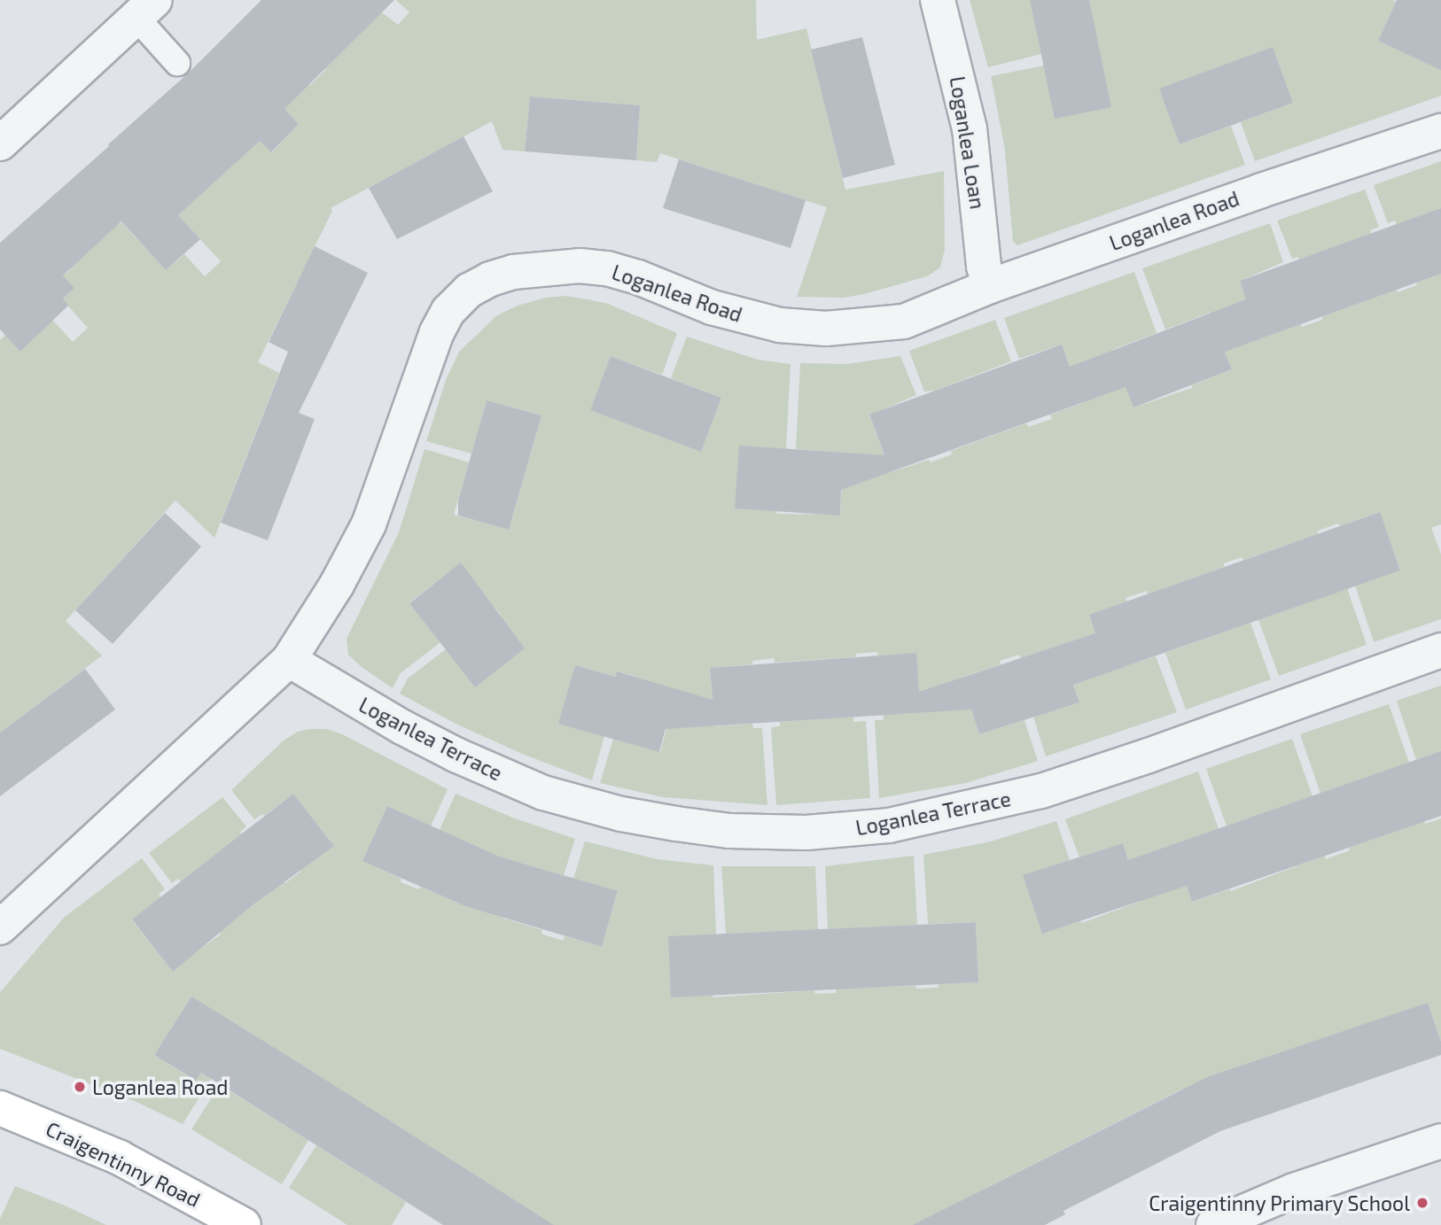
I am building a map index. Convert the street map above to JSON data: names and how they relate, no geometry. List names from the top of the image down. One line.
{"streets":{"street":["Loganlea Loan","Loganlea Road","Loganlea Terrace","Craigentinny Road"]},"crossings":[["Loganlea Loan","Loganlea Road"],["Loganlea Road","Loganlea Terrace"]],"places":["Loganlea Road","Craigentinny Primary School"]}
